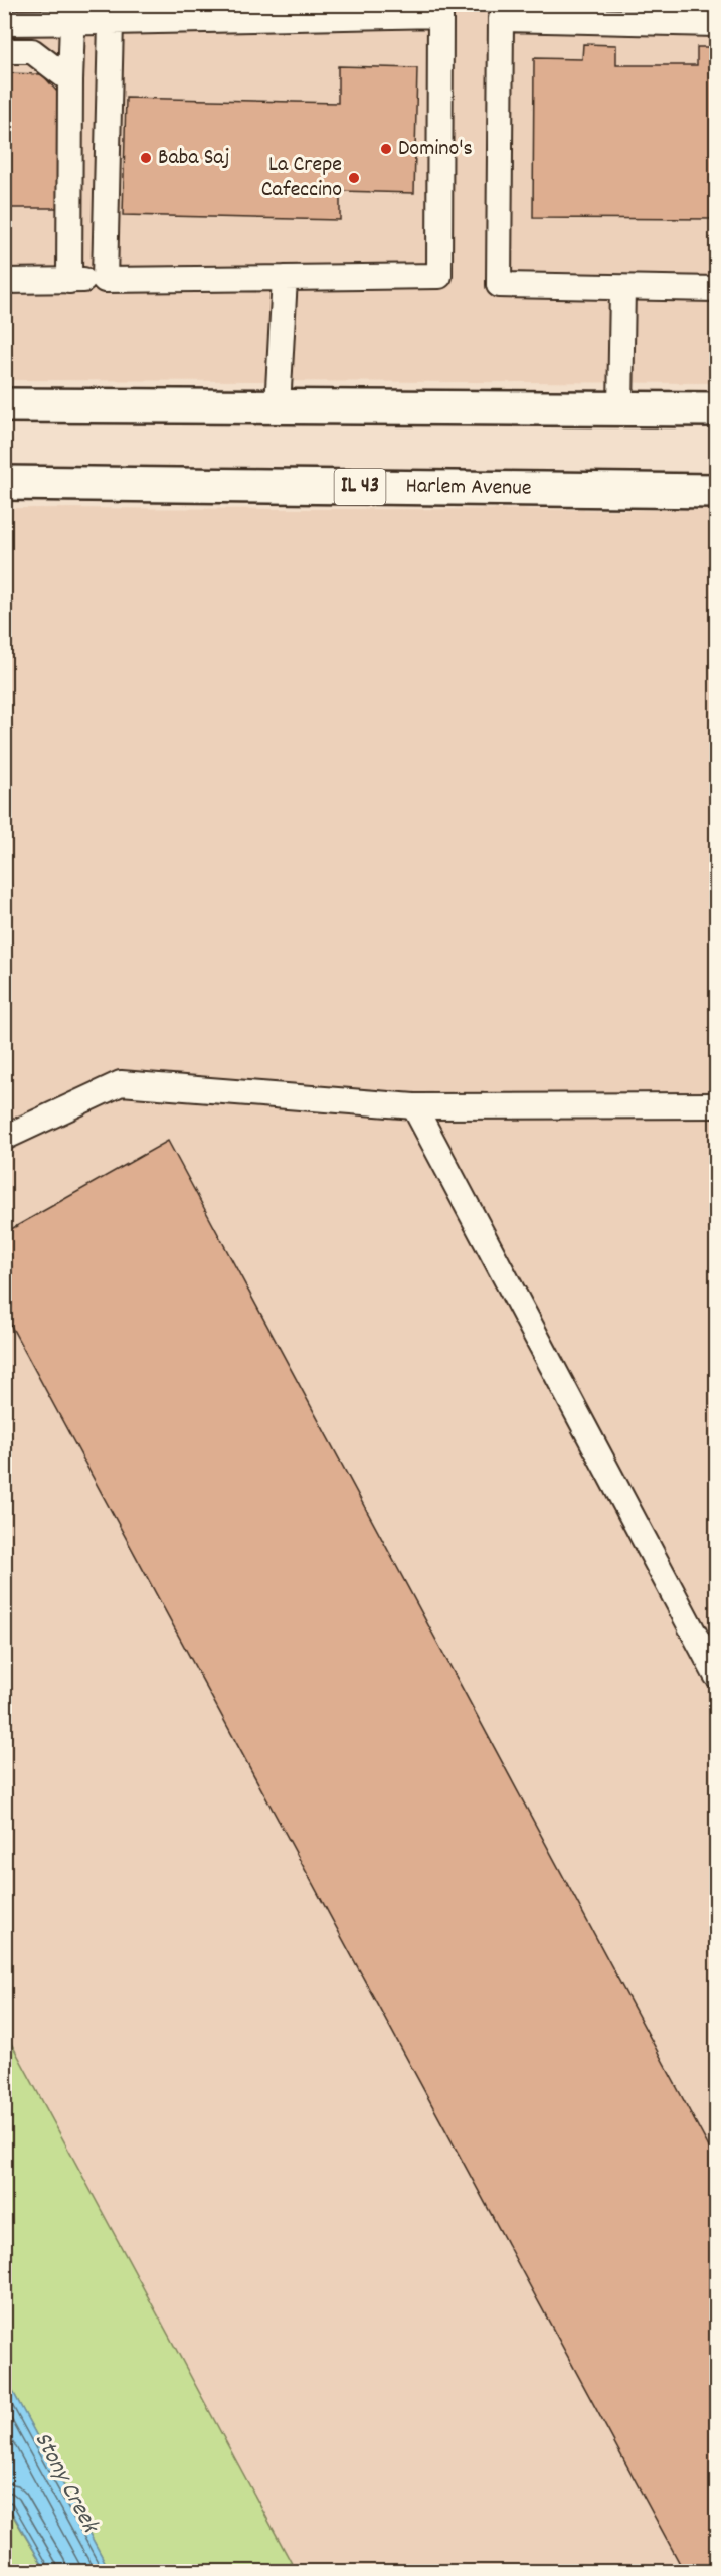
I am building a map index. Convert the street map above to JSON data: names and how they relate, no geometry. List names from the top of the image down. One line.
{"streets":{"main road":["IL 43","Harlem Avenue"]},"water":["Stony Creek"],"places":["Domino's","Baba Saj","La Crepe Cafeccino"]}
